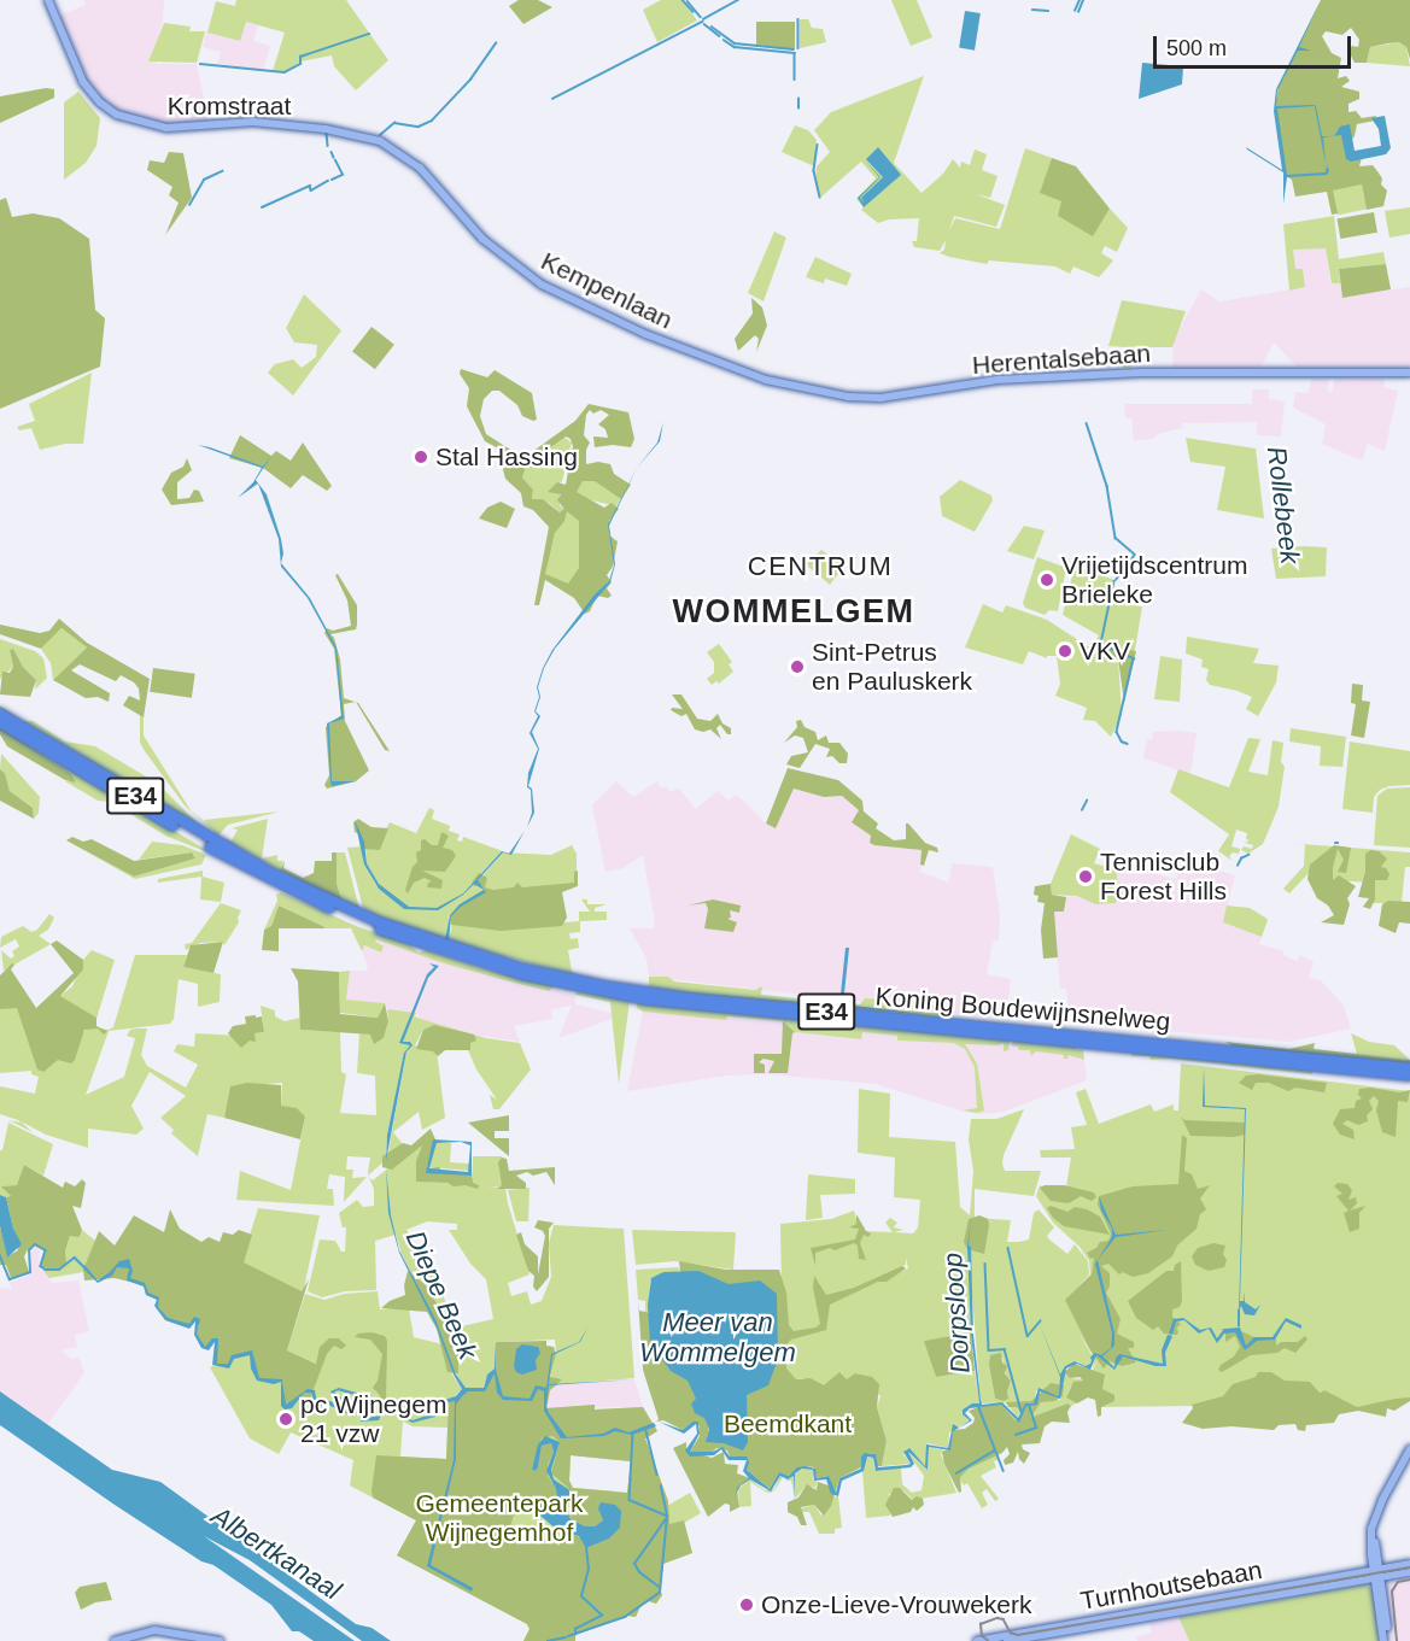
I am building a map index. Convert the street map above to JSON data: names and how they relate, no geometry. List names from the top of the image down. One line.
{"streets":{"highway":["E34","Koning Boudewijnsnelweg"],"main road":["Kromstraat","Kempenlaan","Herentalsebaan","Turnhoutsebaan"]},"crossings":[["Kromstraat","Kempenlaan"],["Kempenlaan","Herentalsebaan"]],"districts":["CENTRUM","WOMMELGEM"],"water":["Rollebeek","Diepe Beek","Dorpsloop","Meer van Wommelgem","Albertkanaal"],"parks":["Beemdkant","Gemeentepark Wijnegemhof"],"places":["Stal Hassing","Vrijetijdscentrum Brieleke","VKV","Sint-Petrus en Pauluskerk","Tennisclub Forest Hills","pc Wijnegem 21 vzw","Onze-Lieve-Vrouwekerk"],"scale_bar":"500 m"}
